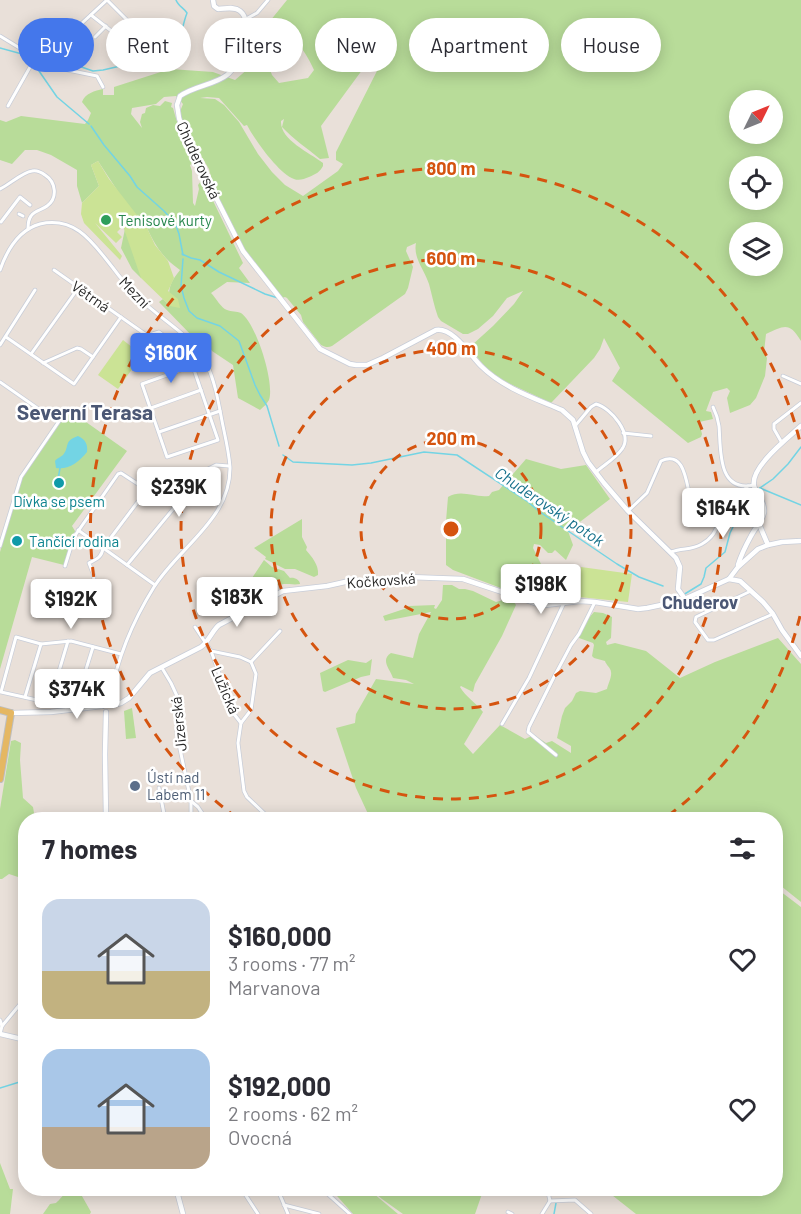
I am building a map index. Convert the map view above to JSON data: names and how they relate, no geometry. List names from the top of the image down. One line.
{"streets":{"street":["Chuderovská","Mezní","Větrná","Kočkovská","Lužická","Jizerská"]},"crossings":[["Mezní","Kočkovská"],["Kočkovská","Lužická"],["Kočkovská","Jizerská"]],"districts":["Severní Terasa","Chuderov"],"water":["Chuderovský potok"],"places":["Tenisové kurty","Dívka se psem","Tančící rodina","Ústí nad Labem 11"],"north":"top right","page":{"chip":["Buy","Rent","Filters","New","Apartment","House"],"price":["$160K","$239K","$164K","$198K","$183K","$192K","$374K"],"heading":"7 homes","list":[{"name":"$160,000","note":"3 rooms · 77 m² · Marvanova"},{"name":"$192,000","note":"2 rooms · 62 m² · Ovocná"}]},"rings":["800 m","600 m","400 m","200 m"]}
